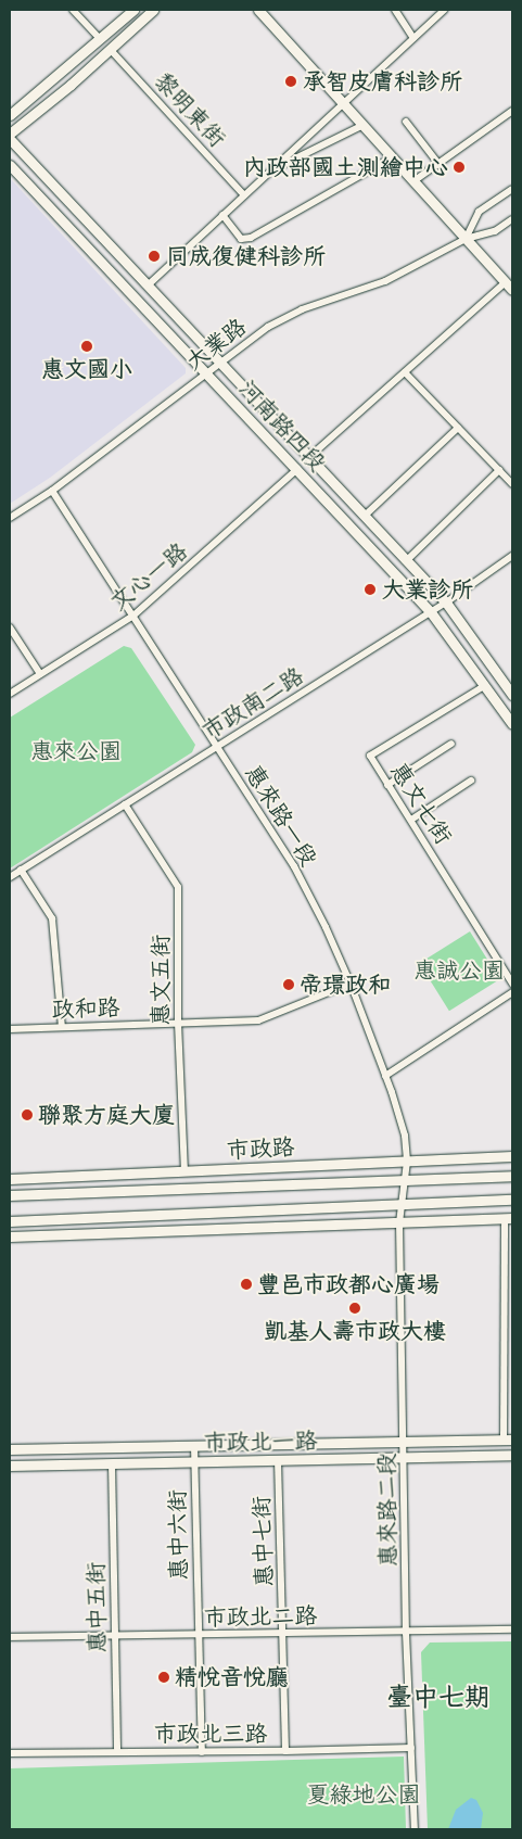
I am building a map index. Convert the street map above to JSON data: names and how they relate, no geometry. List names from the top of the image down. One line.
{"streets":{"street":["黎明東街","大業路","河南路四段","文心一路","市政南二路","惠文七街","惠來路一段","惠文五街","政和路","市政路","市政北一路","惠來路二段","惠中六街","惠中七街","惠中五街","市政北二路","市政北三路"]},"crossings":[["大業路","河南路四段"],["大業路","惠來路一段"],["河南路四段","文心一路"],["河南路四段","市政南二路"],["河南路四段","惠文七街"],["文心一路","惠來路一段"],["市政南二路","惠來路一段"],["市政南二路","惠文五街"],["惠來路一段","政和路"],["惠來路一段","市政路"],["惠來路一段","惠來路二段"],["惠文五街","政和路"],["惠文五街","市政路"],["市政北一路","惠來路二段"],["市政北一路","惠中六街"],["市政北一路","惠中七街"],["市政北一路","惠中五街"],["惠來路二段","市政北二路"],["惠來路二段","市政北三路"],["惠中六街","市政北二路"],["惠中六街","市政北三路"],["惠中七街","市政北二路"],["惠中七街","市政北三路"],["惠中五街","市政北二路"],["惠中五街","市政北三路"]],"districts":["臺中七期"],"parks":["惠來公園","惠誠公園","夏綠地公園"],"places":["承智皮膚科診所","內政部國土測繪中心","同成復健科診所","惠文國小","大業診所","帝璟政和","聯聚方庭大廈","豐邑市政都心廣場","凱基人壽市政大樓","精悅音悅廳"]}
